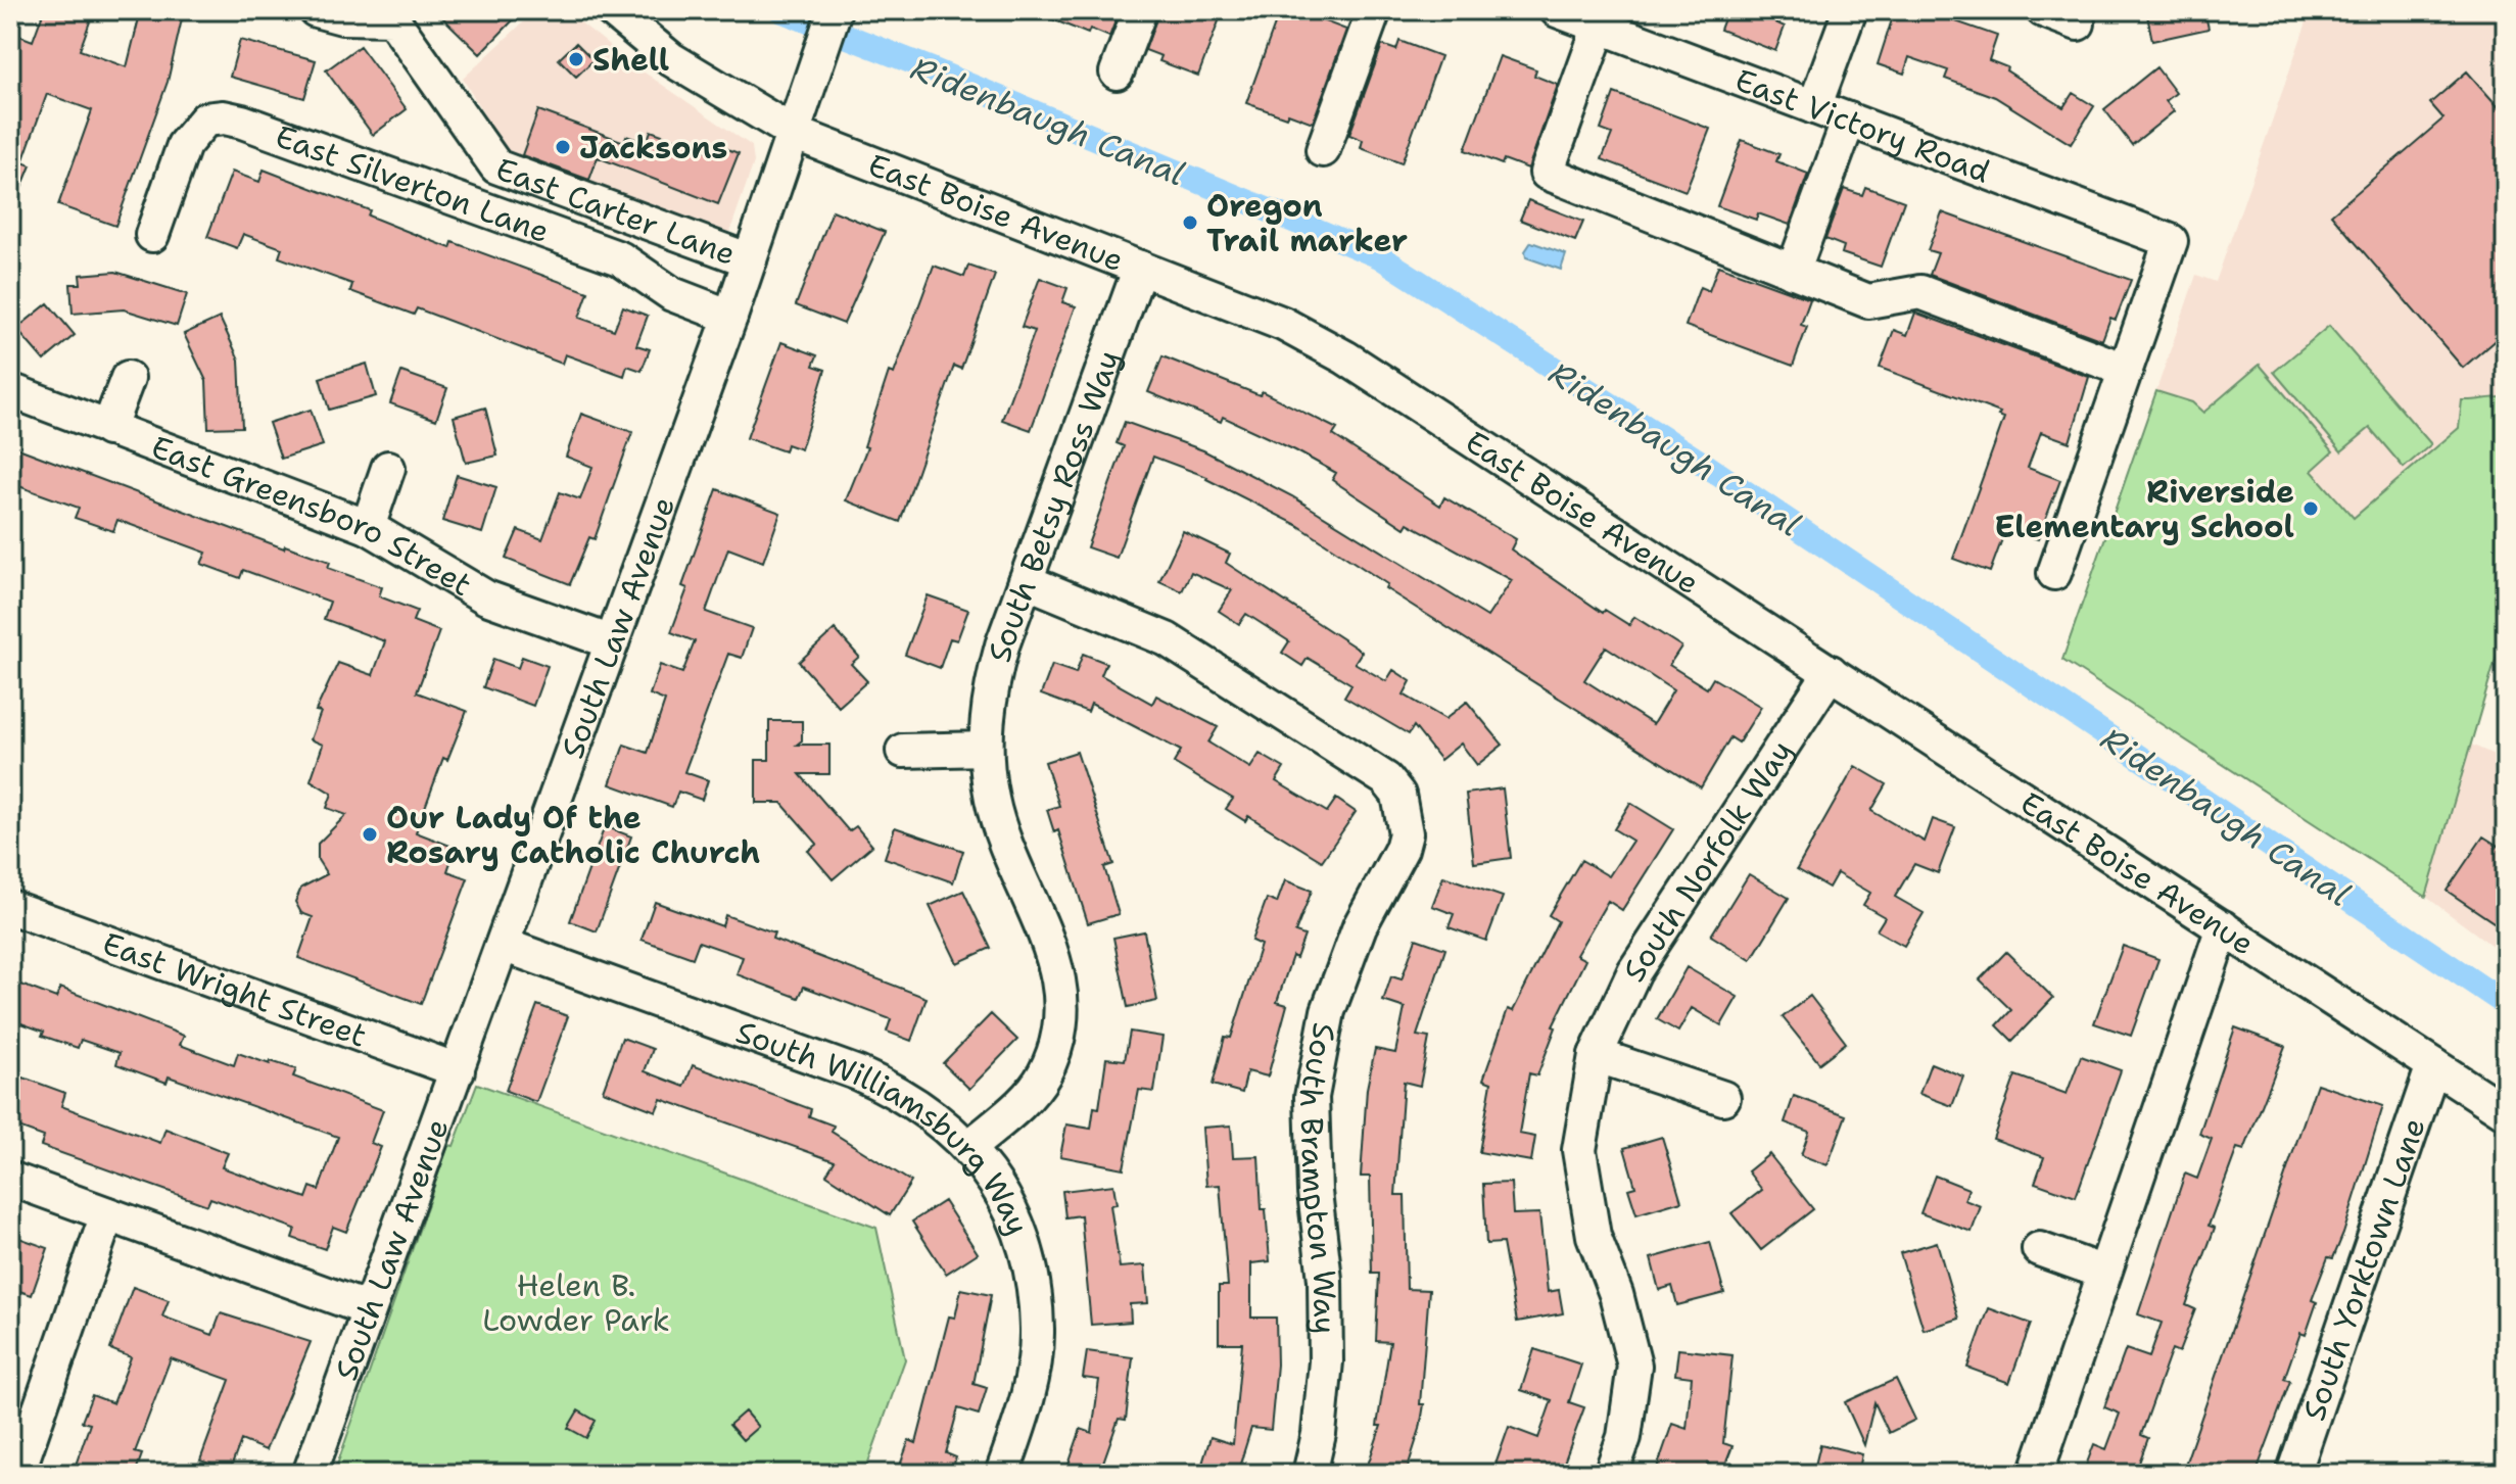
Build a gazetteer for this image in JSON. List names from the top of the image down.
{
  "streets": {
    "street": [
      "East Victory Road",
      "East Silverton Lane",
      "East Carter Lane",
      "East Boise Avenue",
      "South Betsy Ross Way",
      "East Greensboro Street",
      "South Law Avenue",
      "South Norfolk Way",
      "East Wright Street",
      "South Williamsburg Way",
      "South Brampton Way",
      "South Yorktown Lane"
    ]
  },
  "crossings": [
    ["East Silverton Lane", "South Law Avenue"],
    ["East Carter Lane", "South Law Avenue"],
    ["East Boise Avenue", "South Betsy Ross Way"],
    ["East Boise Avenue", "South Law Avenue"],
    ["East Boise Avenue", "South Norfolk Way"],
    ["East Boise Avenue", "South Yorktown Lane"],
    ["South Betsy Ross Way", "South Williamsburg Way"],
    ["South Betsy Ross Way", "South Brampton Way"],
    ["East Greensboro Street", "South Law Avenue"],
    ["South Law Avenue", "East Wright Street"],
    ["South Law Avenue", "South Williamsburg Way"]
  ],
  "water": ["Ridenbaugh Canal"],
  "parks": ["Helen B. Lowder Park"],
  "places": [
    "Shell",
    "Jacksons",
    "Oregon Trail marker",
    "Riverside Elementary School",
    "Our Lady Of the Rosary Catholic Church"
  ]
}
